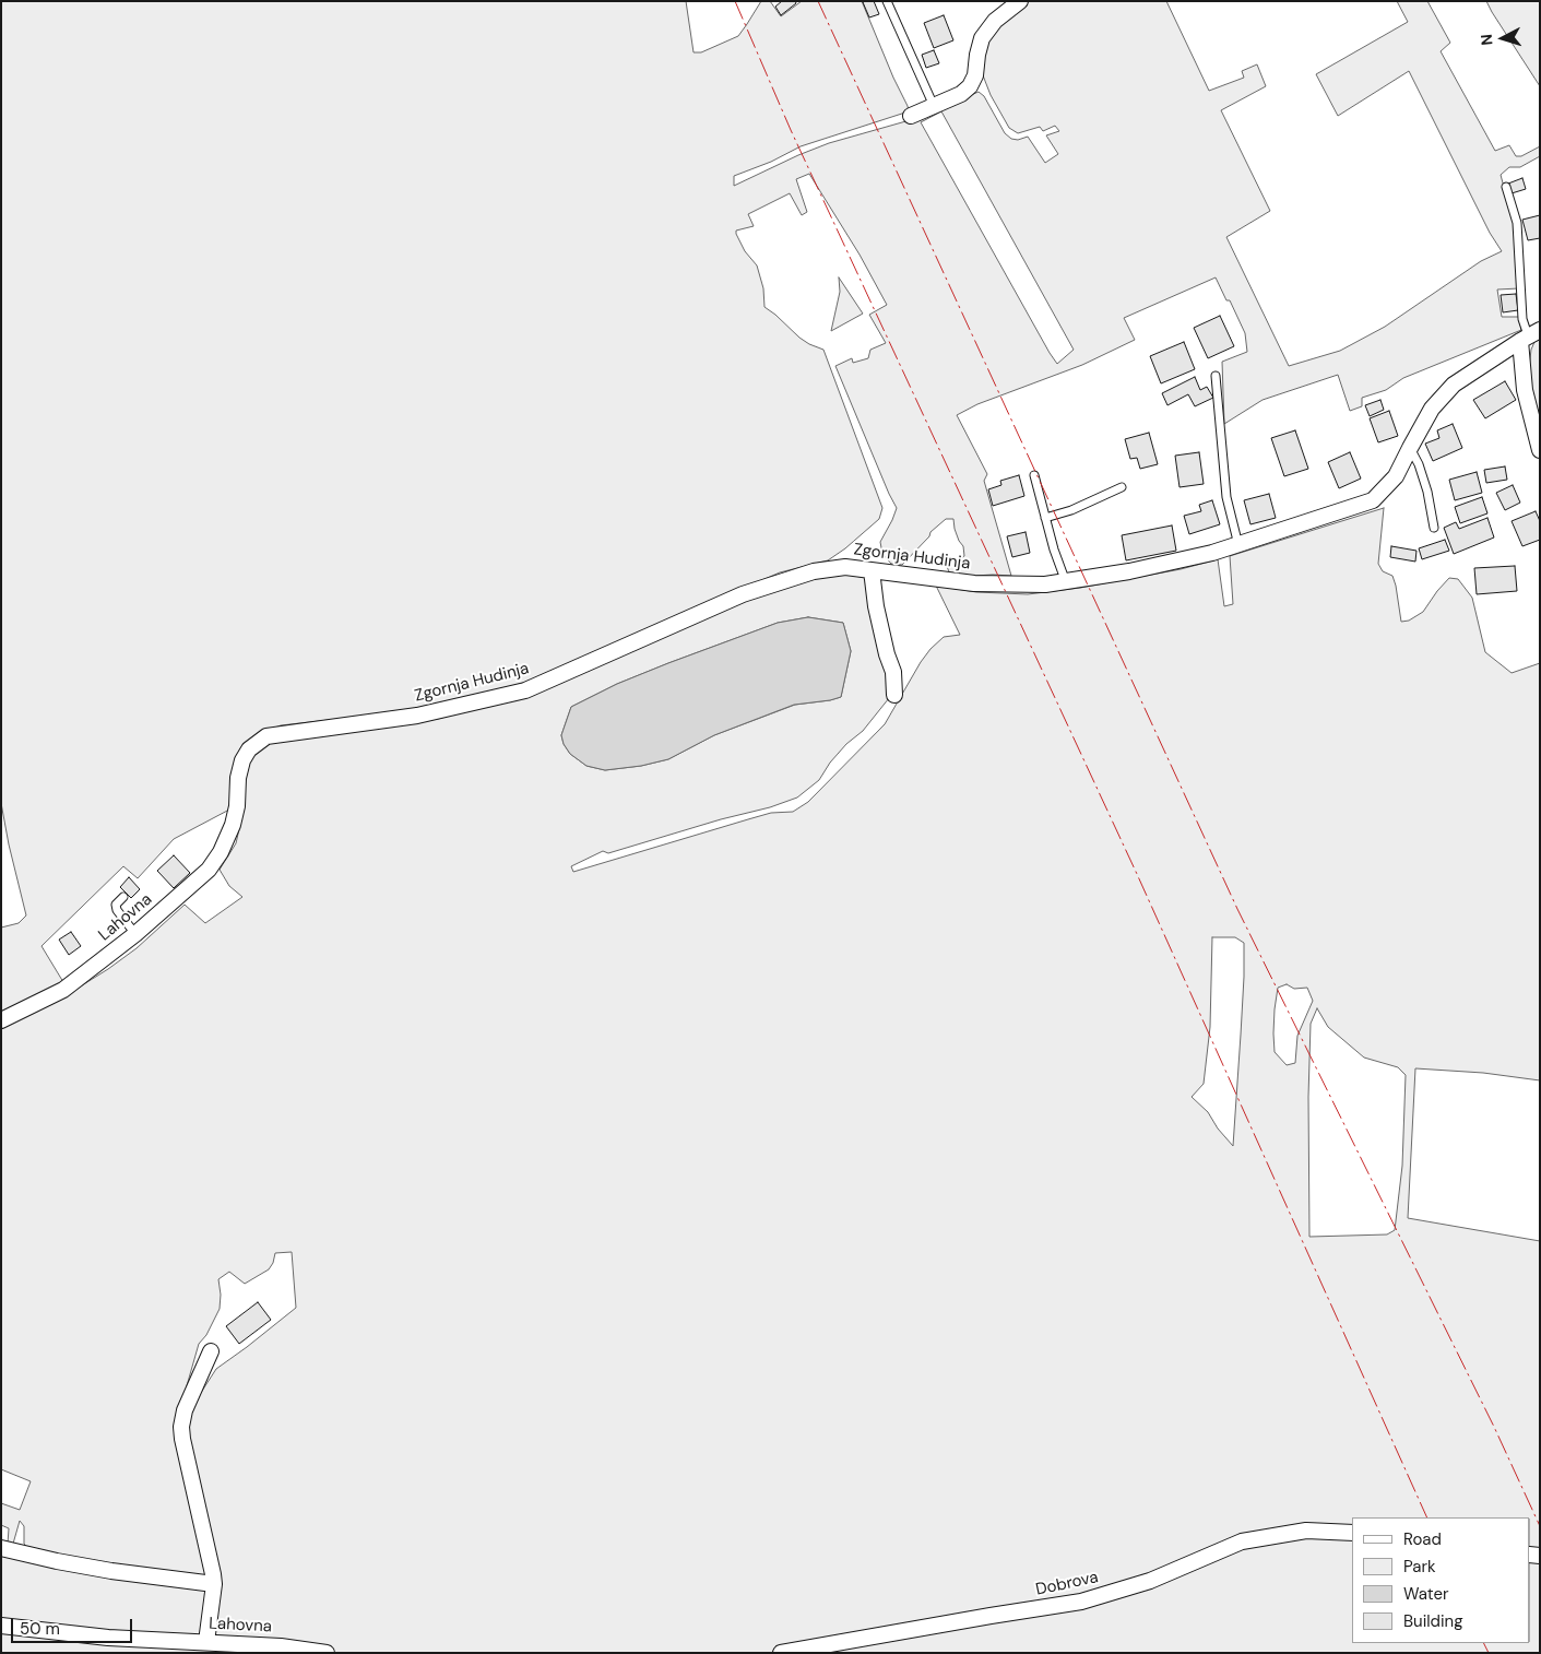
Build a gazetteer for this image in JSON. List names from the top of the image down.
{
  "streets": {
    "street": ["Zgornja Hudinja", "Lahovna", "Dobrova"]
  },
  "crossings": [
    ["Zgornja Hudinja", "Lahovna"]
  ],
  "legend": [
    "Road",
    "Park",
    "Water",
    "Building"
  ],
  "scale_bar": "50 m",
  "north": "left"
}
